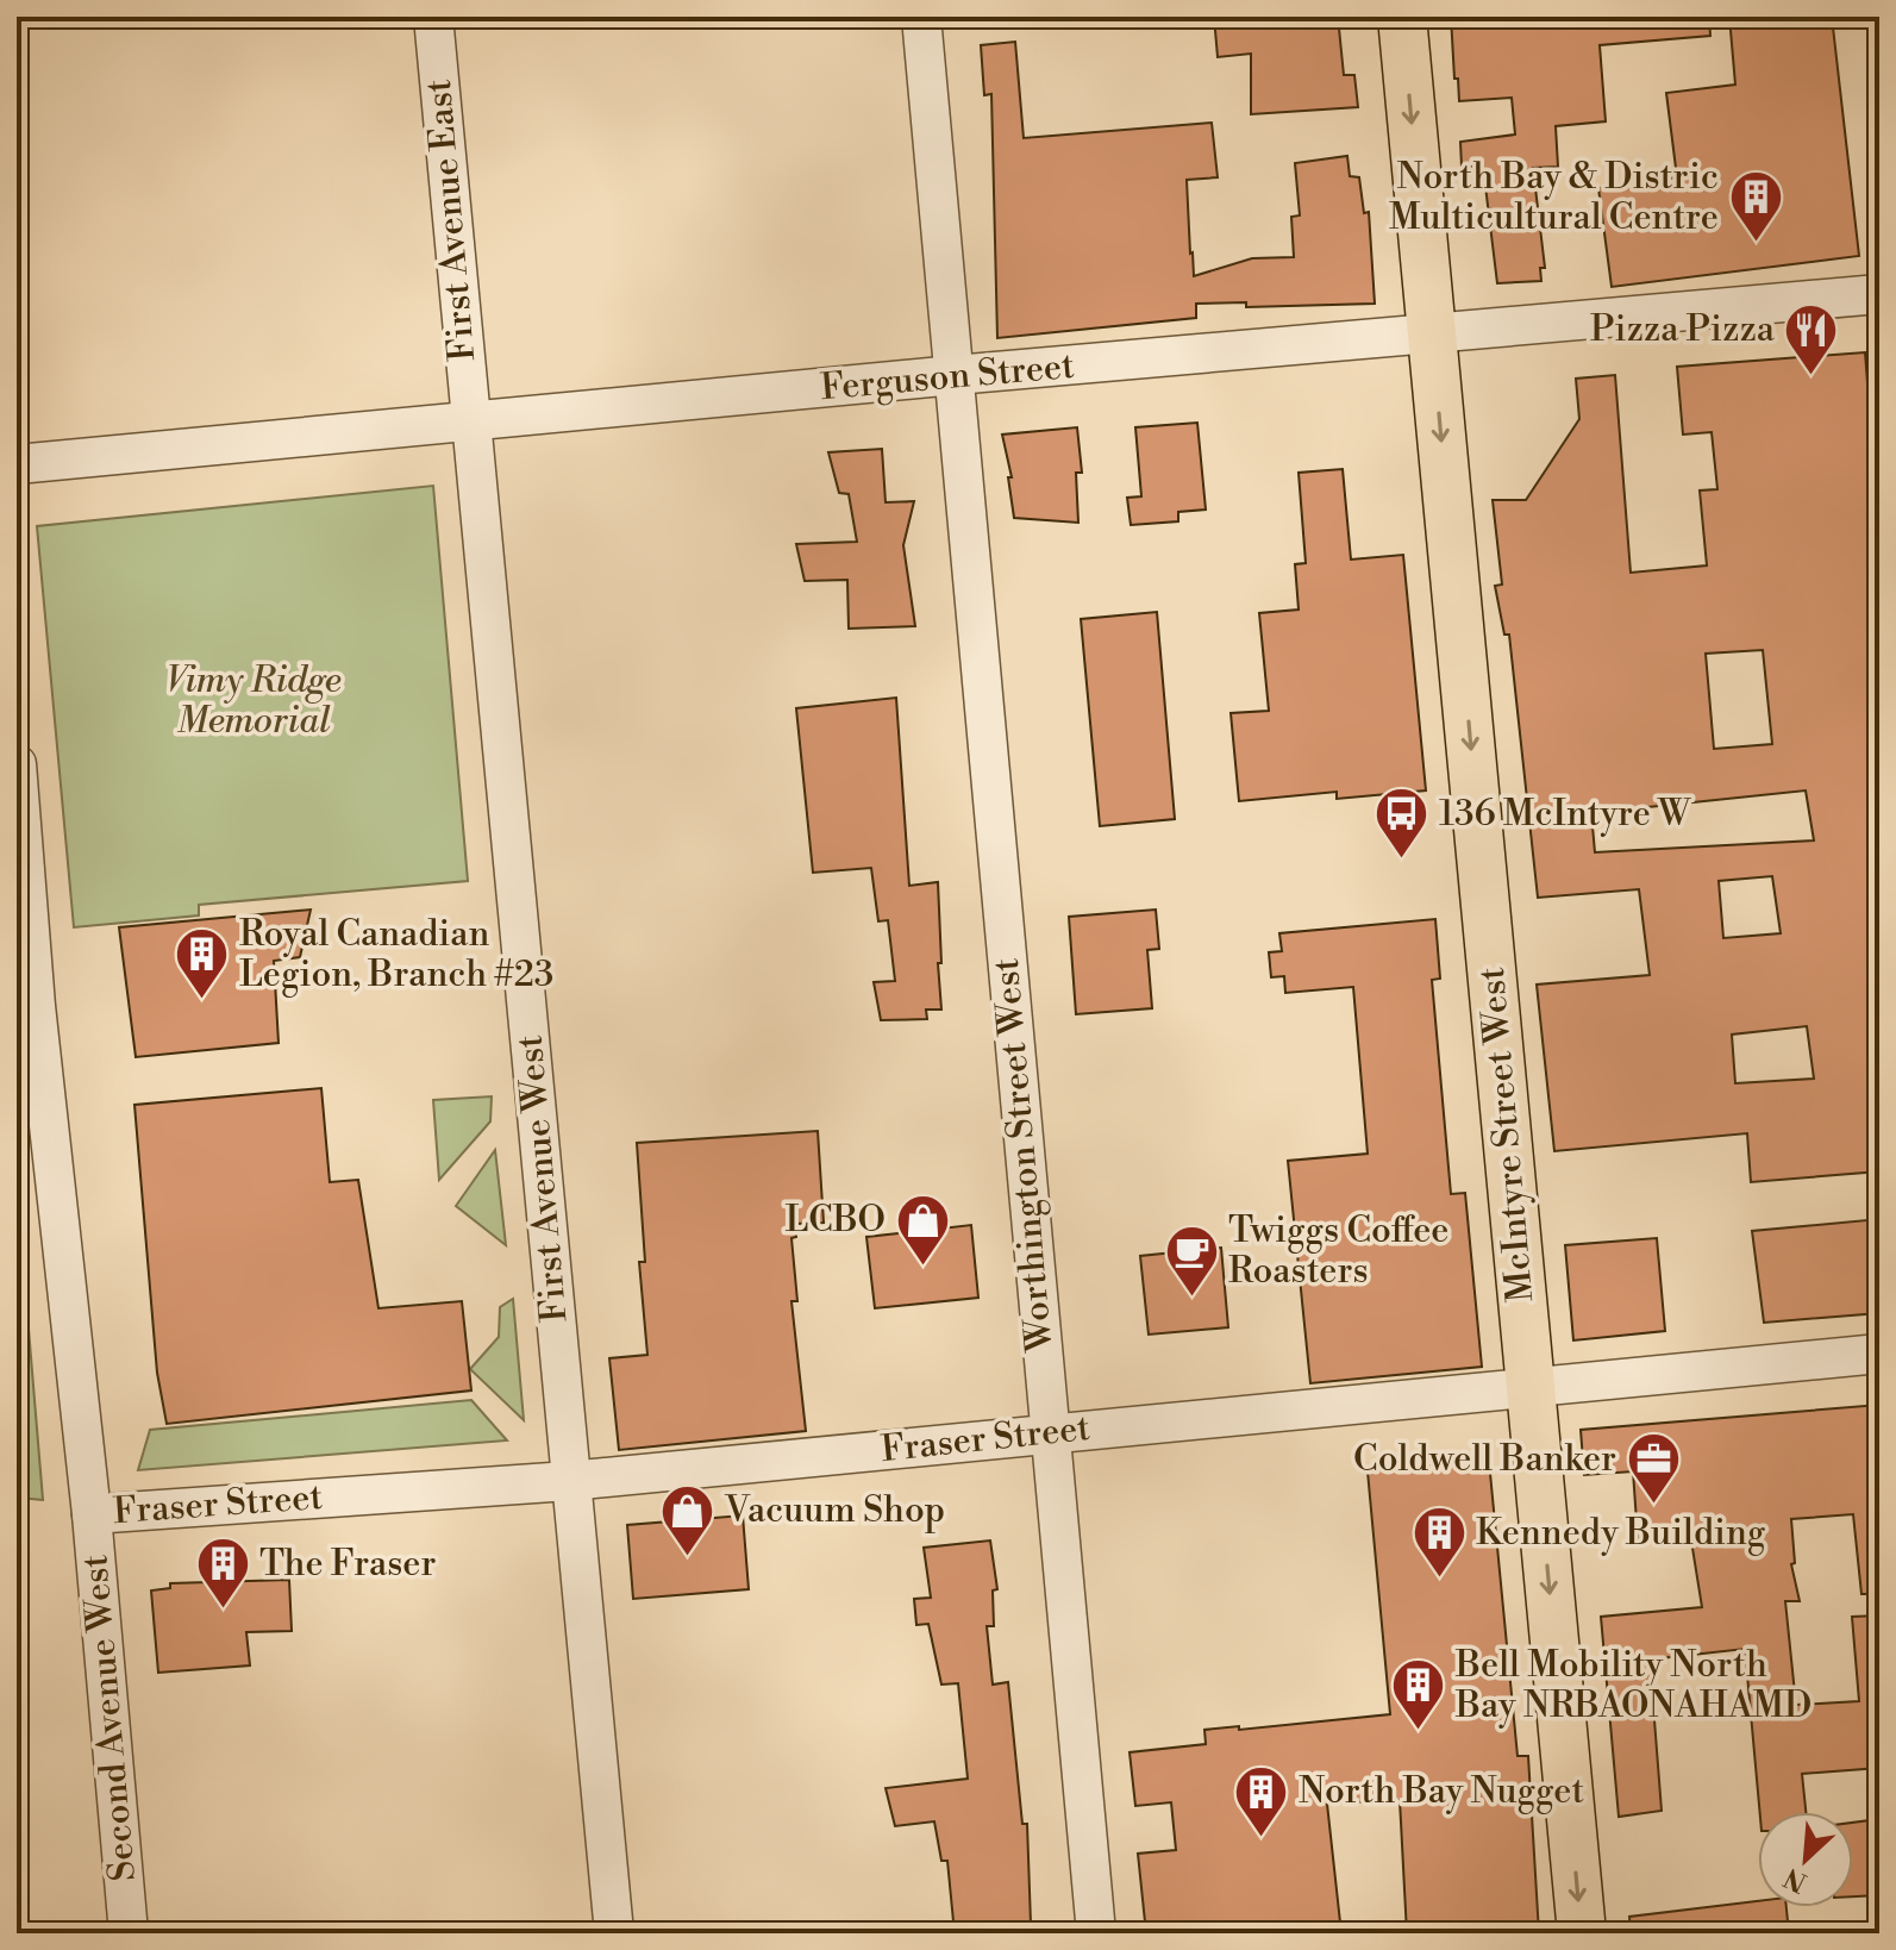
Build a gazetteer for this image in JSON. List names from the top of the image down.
{
  "streets": {
    "main road": ["McIntyre Street West"],
    "street": [
      "First Avenue East",
      "Ferguson Street",
      "Worthington Street West",
      "First Avenue West",
      "Fraser Street",
      "Second Avenue West"
    ]
  },
  "crossings": [
    ["First Avenue East", "Ferguson Street"],
    ["First Avenue East", "First Avenue West"],
    ["Ferguson Street", "McIntyre Street West"],
    ["Ferguson Street", "Worthington Street West"],
    ["Ferguson Street", "First Avenue West"],
    ["McIntyre Street West", "Fraser Street"],
    ["Worthington Street West", "Fraser Street"],
    ["First Avenue West", "Fraser Street"],
    ["Fraser Street", "Second Avenue West"]
  ],
  "one_way": ["McIntyre Street West"],
  "parks": ["Vimy Ridge Memorial"],
  "places": {
    "building": [
      "North Bay & Distric Multicultural Centre",
      "Royal Canadian Legion, Branch #23",
      "Kennedy Building",
      "The Fraser",
      "Bell Mobility North Bay NRBAONAHAMD",
      "North Bay Nugget"
    ],
    "restaurant": ["Pizza Pizza"],
    "bus stop": ["136 McIntyre W"],
    "shop": ["LCBO", "Vacuum Shop"],
    "cafe": ["Twiggs Coffee Roasters"],
    "office": ["Coldwell Banker"]
  },
  "north": "bottom left"
}
